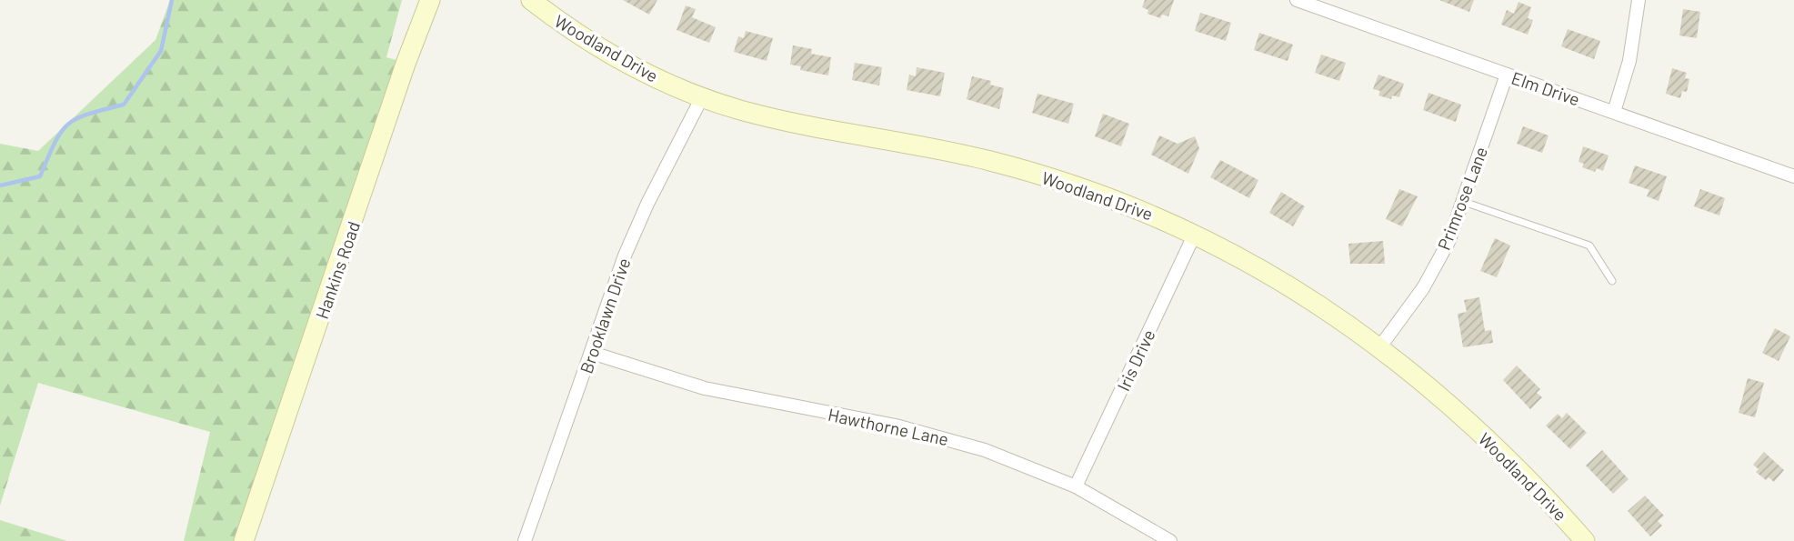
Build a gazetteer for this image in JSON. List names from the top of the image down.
{
  "streets": {
    "street": [
      "Woodland Drive",
      "Elm Drive",
      "Primrose Lane",
      "Hankins Road",
      "Brooklawn Drive",
      "Iris Drive",
      "Hawthorne Lane"
    ]
  },
  "crossings": [
    ["Woodland Drive", "Primrose Lane"],
    ["Woodland Drive", "Brooklawn Drive"],
    ["Woodland Drive", "Iris Drive"],
    ["Elm Drive", "Primrose Lane"],
    ["Brooklawn Drive", "Hawthorne Lane"],
    ["Iris Drive", "Hawthorne Lane"]
  ]
}
